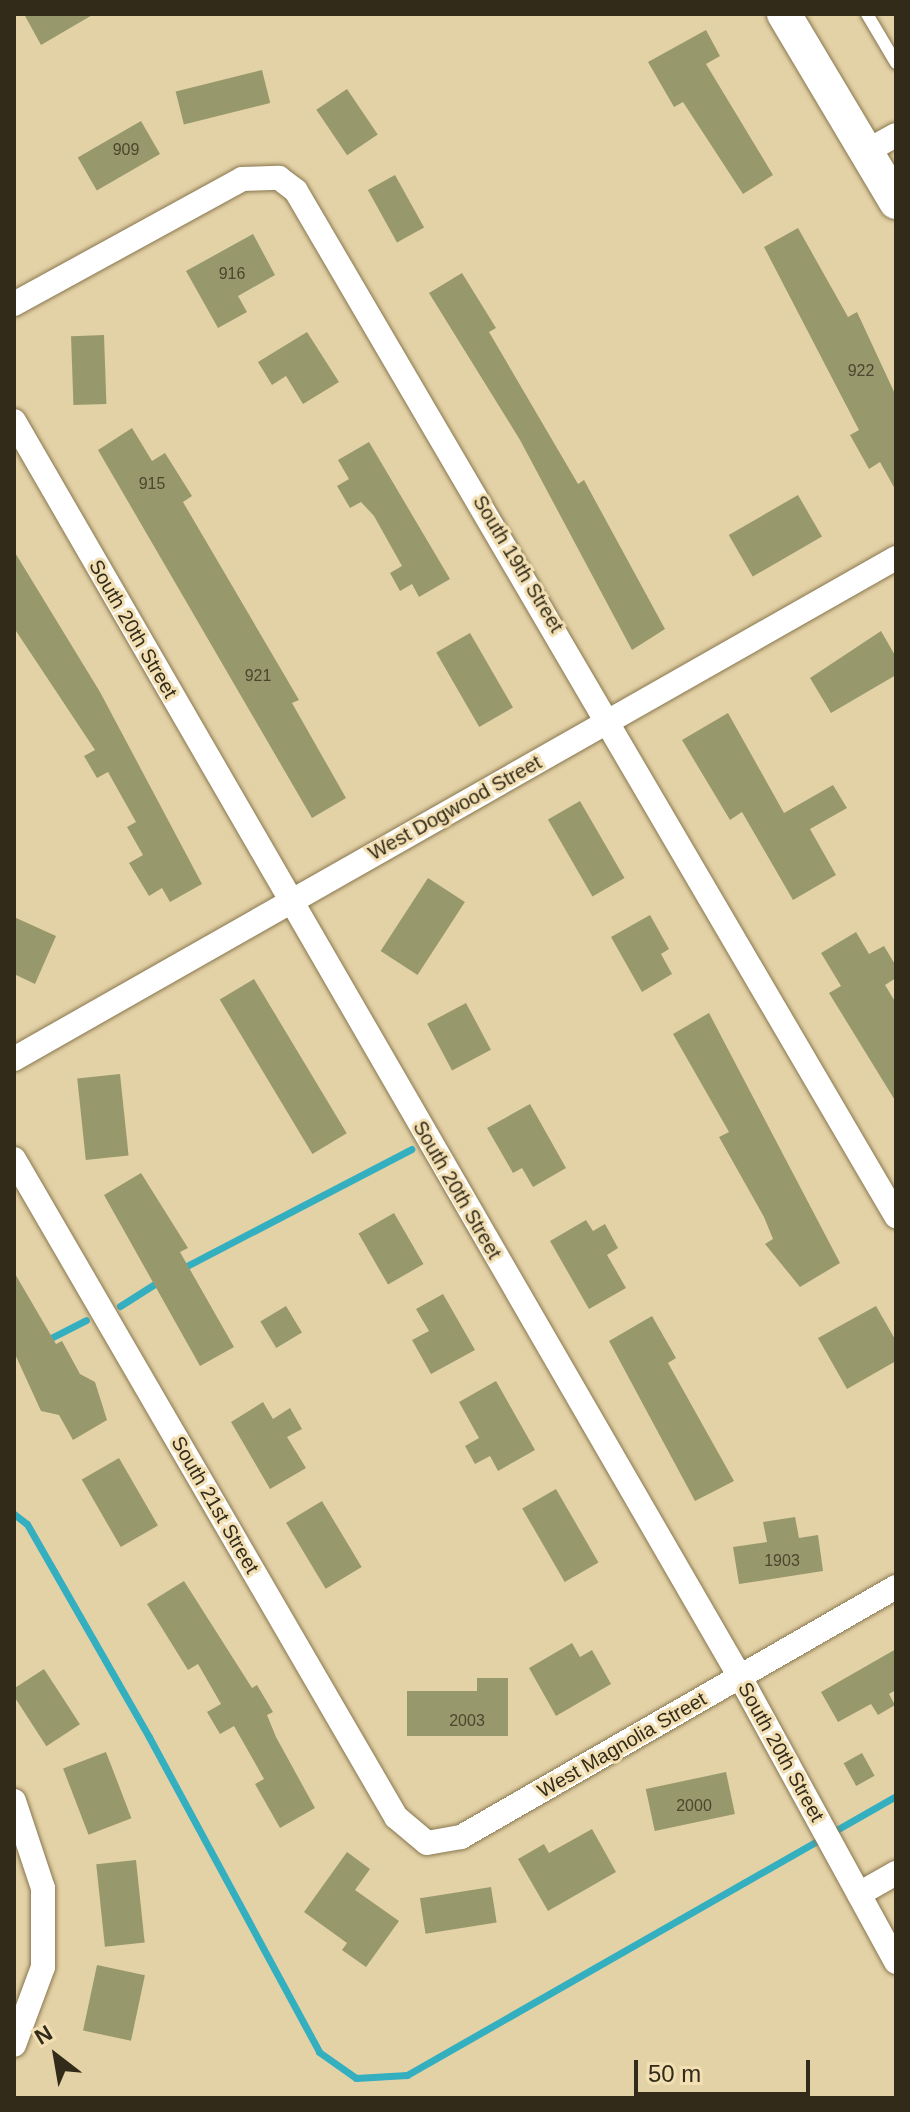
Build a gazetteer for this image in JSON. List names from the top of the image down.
{
  "streets": {
    "street": [
      "South 19th Street",
      "South 20th Street",
      "West Dogwood Street",
      "South 21st Street",
      "West Magnolia Street"
    ]
  },
  "crossings": [
    ["South 19th Street", "West Dogwood Street"],
    ["South 20th Street", "West Dogwood Street"],
    ["South 20th Street", "West Magnolia Street"],
    ["South 21st Street", "West Magnolia Street"]
  ],
  "house_numbers": [
    "909",
    "916",
    "922",
    "915",
    "921",
    "1903",
    "2003",
    "2000"
  ],
  "scale_bar": "50 m",
  "north": "top left"
}
